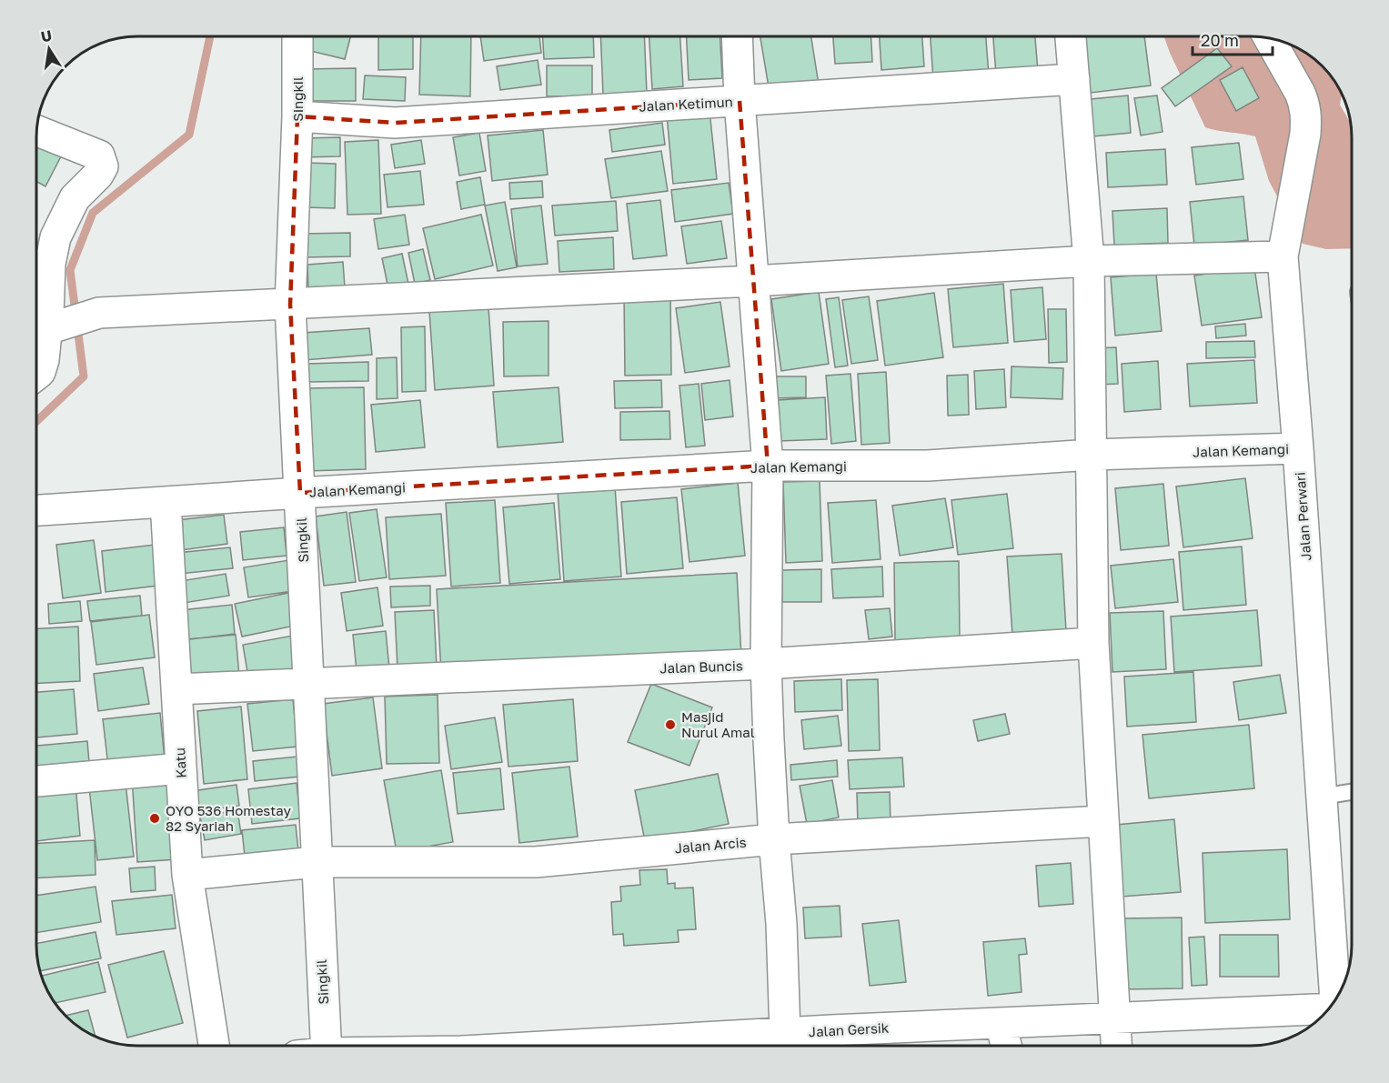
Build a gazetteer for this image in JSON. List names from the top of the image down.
{
  "streets": {
    "street": [
      "Singkil",
      "Jalan Ketimun",
      "Jalan Kemangi",
      "Jalan Perwari",
      "Jalan Buncis",
      "Katu",
      "Jalan Arcis",
      "Jalan Gersik"
    ]
  },
  "crossings": [
    ["Singkil", "Jalan Ketimun"],
    ["Singkil", "Jalan Kemangi"],
    ["Singkil", "Jalan Buncis"],
    ["Singkil", "Jalan Arcis"],
    ["Jalan Kemangi", "Jalan Perwari"],
    ["Jalan Kemangi", "Katu"],
    ["Jalan Buncis", "Katu"],
    ["Katu", "Jalan Arcis"]
  ],
  "places": ["Masjid Nurul Amal", "OYO 536 Homestay 82 Syariah"],
  "scale_bar": "20 m",
  "north": "top"
}
